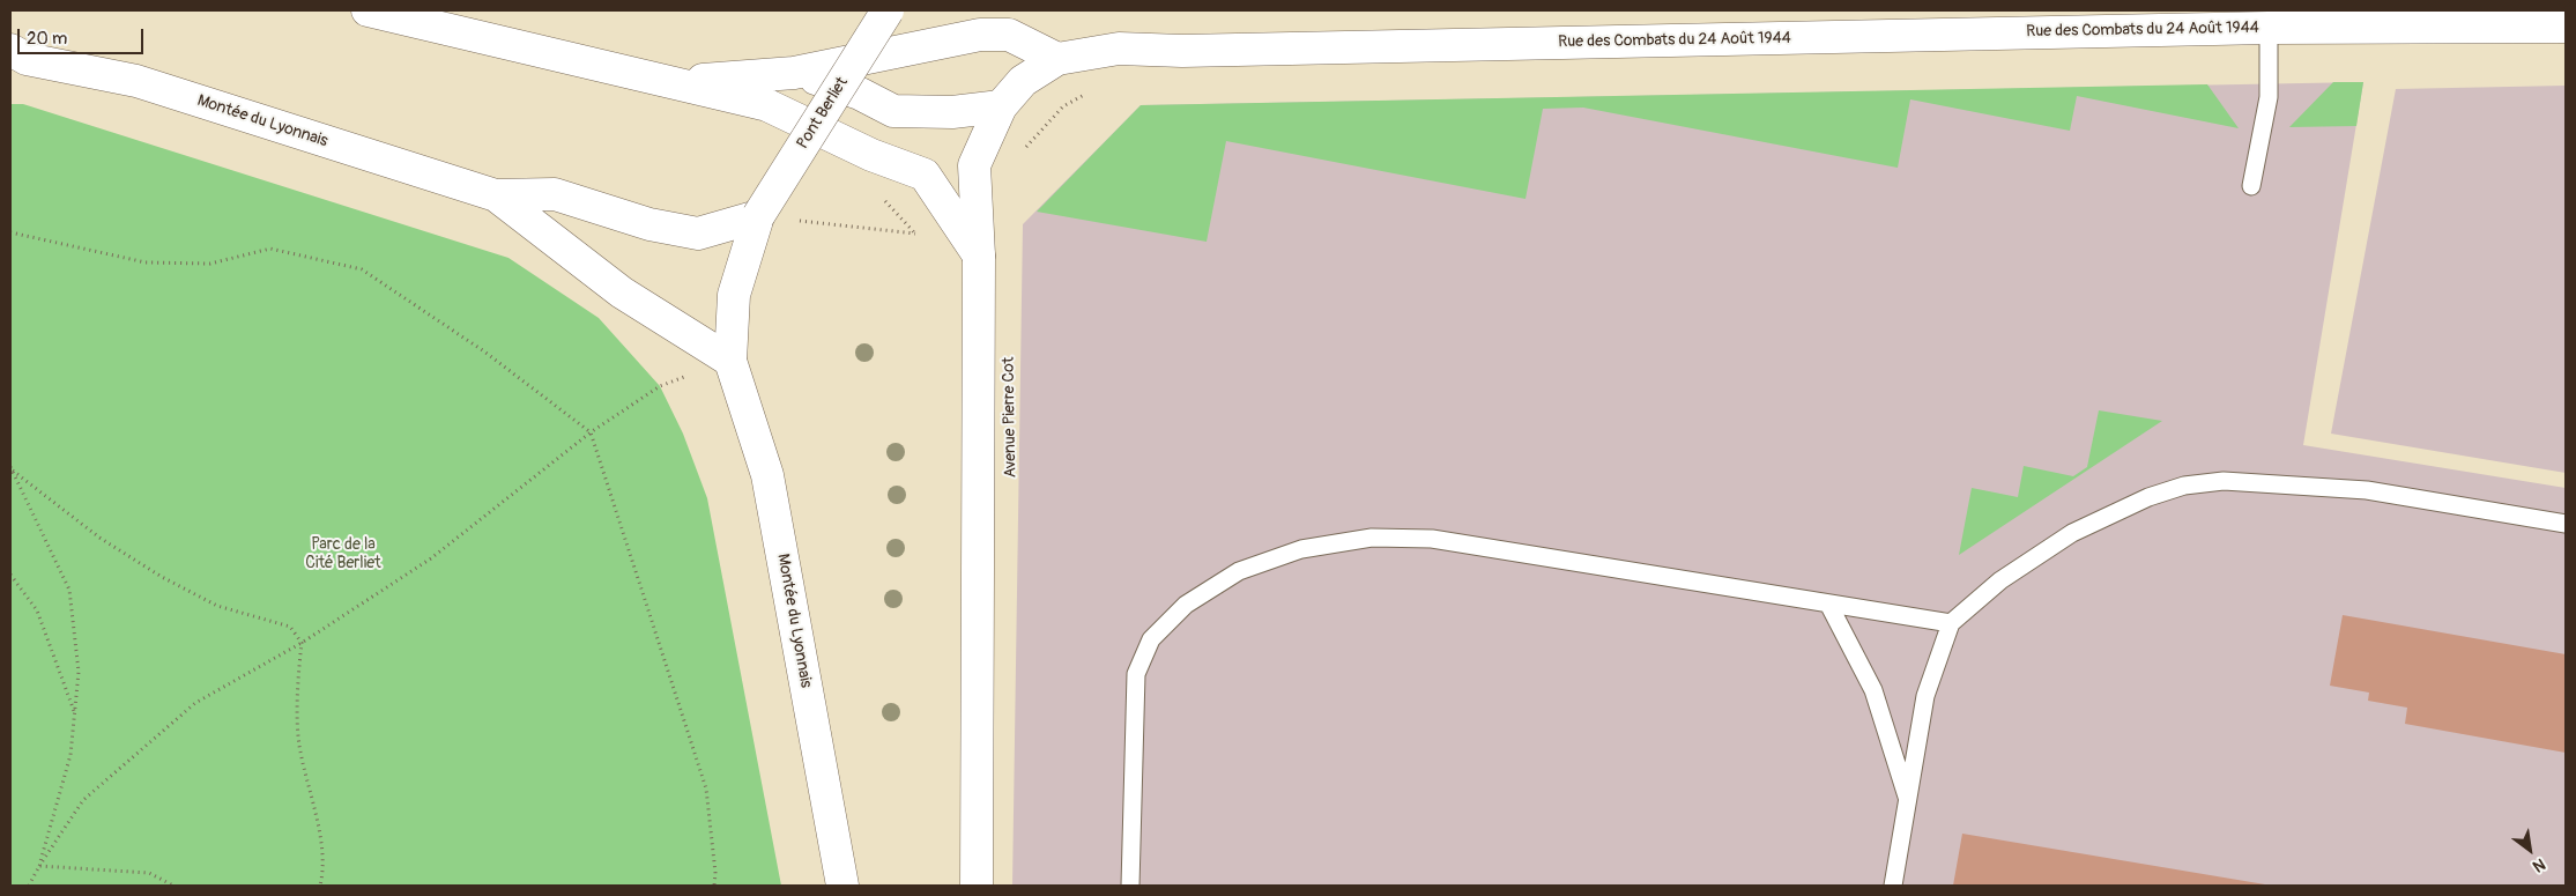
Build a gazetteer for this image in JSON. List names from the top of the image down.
{
  "streets": {
    "street": [
      "Rue des Combats du 24 Août 1944",
      "Pont Berliet",
      "Montée du Lyonnais",
      "Avenue Pierre Cot"
    ]
  },
  "crossings": [
    ["Rue des Combats du 24 Août 1944", "Avenue Pierre Cot"],
    ["Pont Berliet", "Montée du Lyonnais"]
  ],
  "parks": ["Parc de la Cité Berliet"],
  "scale_bar": "20 m",
  "north": "bottom right"
}
